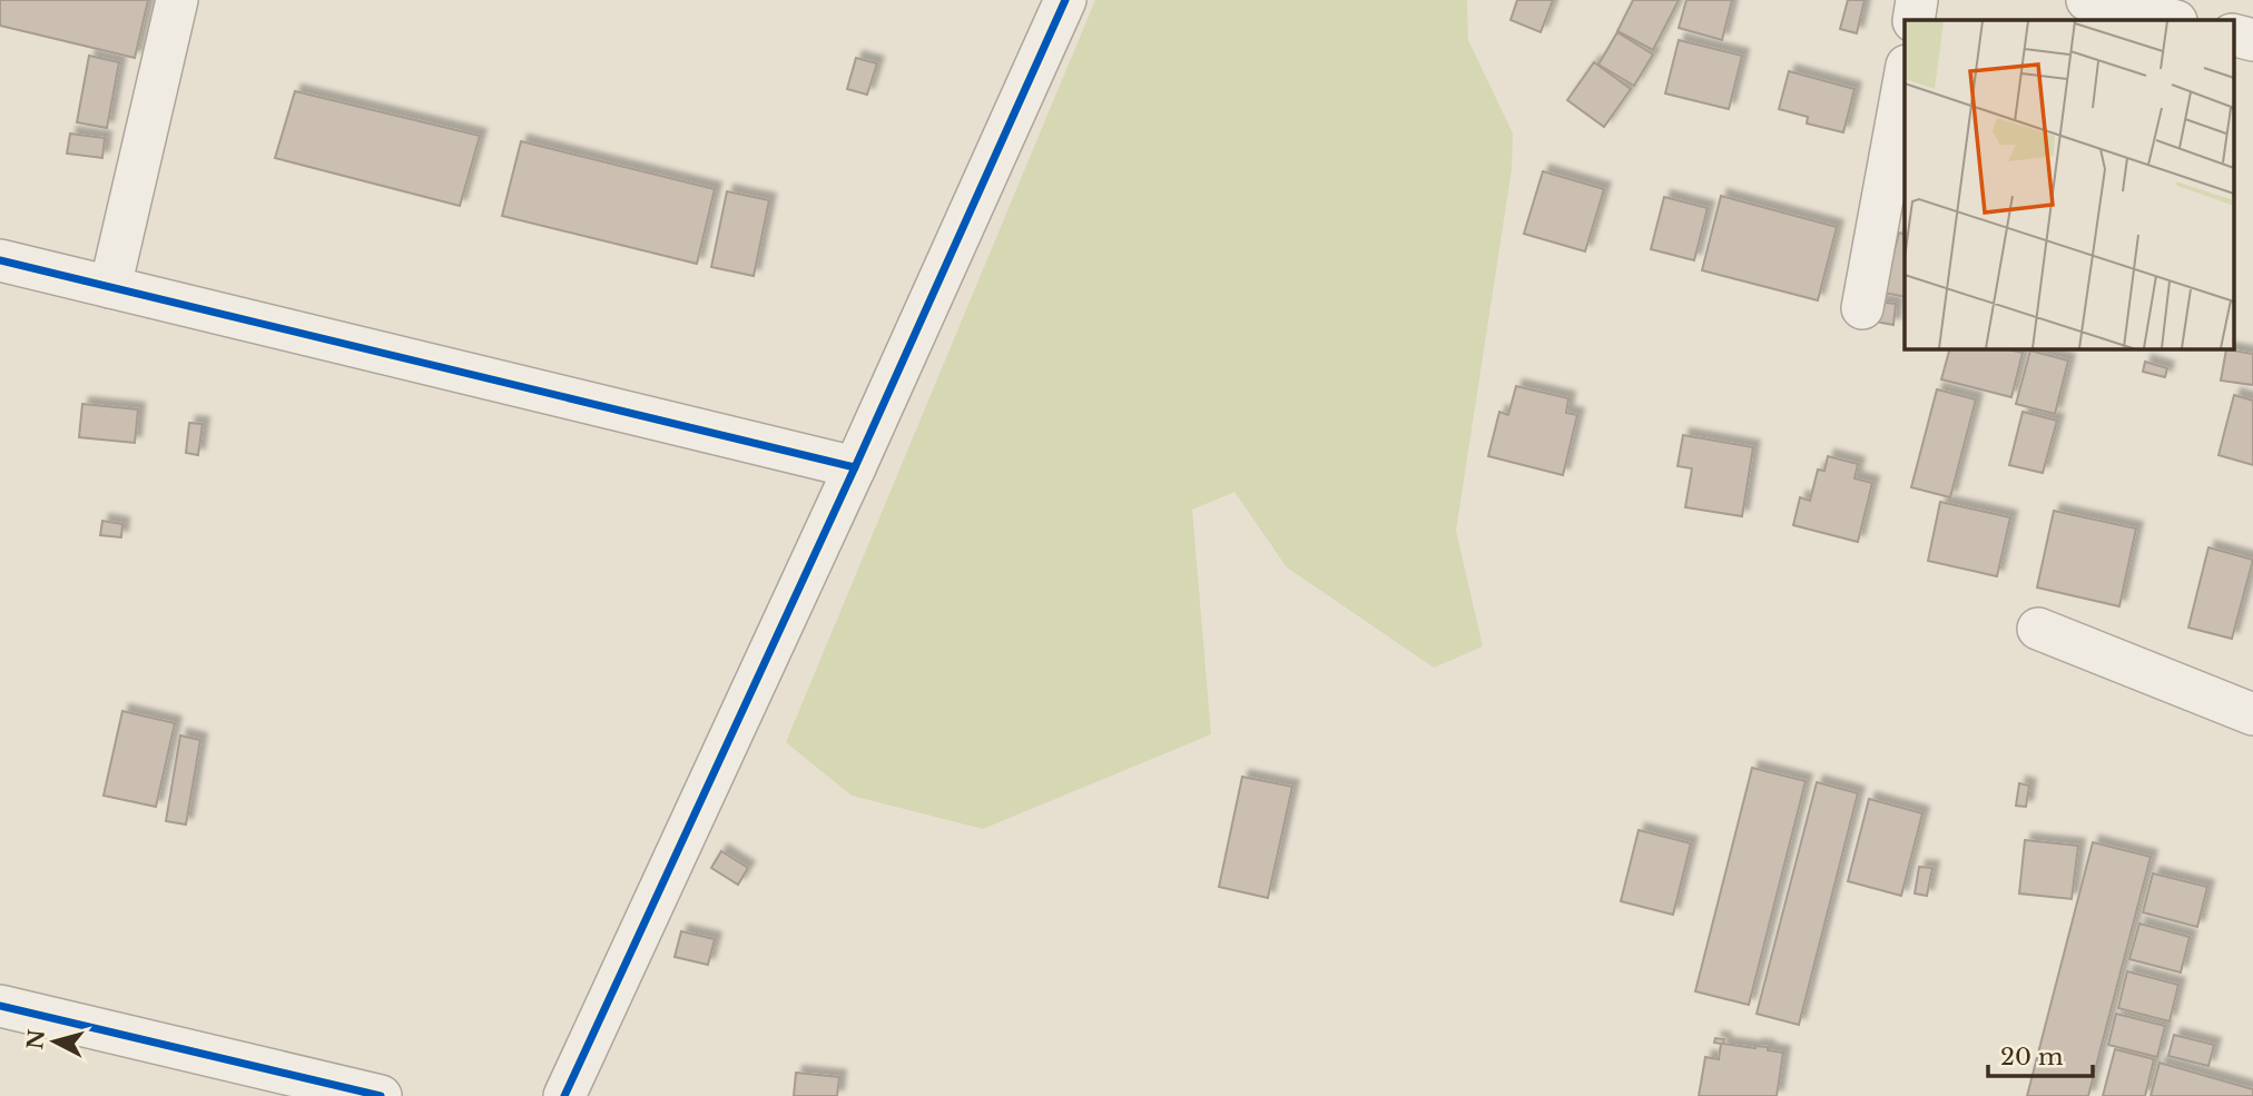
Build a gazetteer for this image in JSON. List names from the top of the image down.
{
  "scale_bar": "20 m",
  "north": "left"
}
